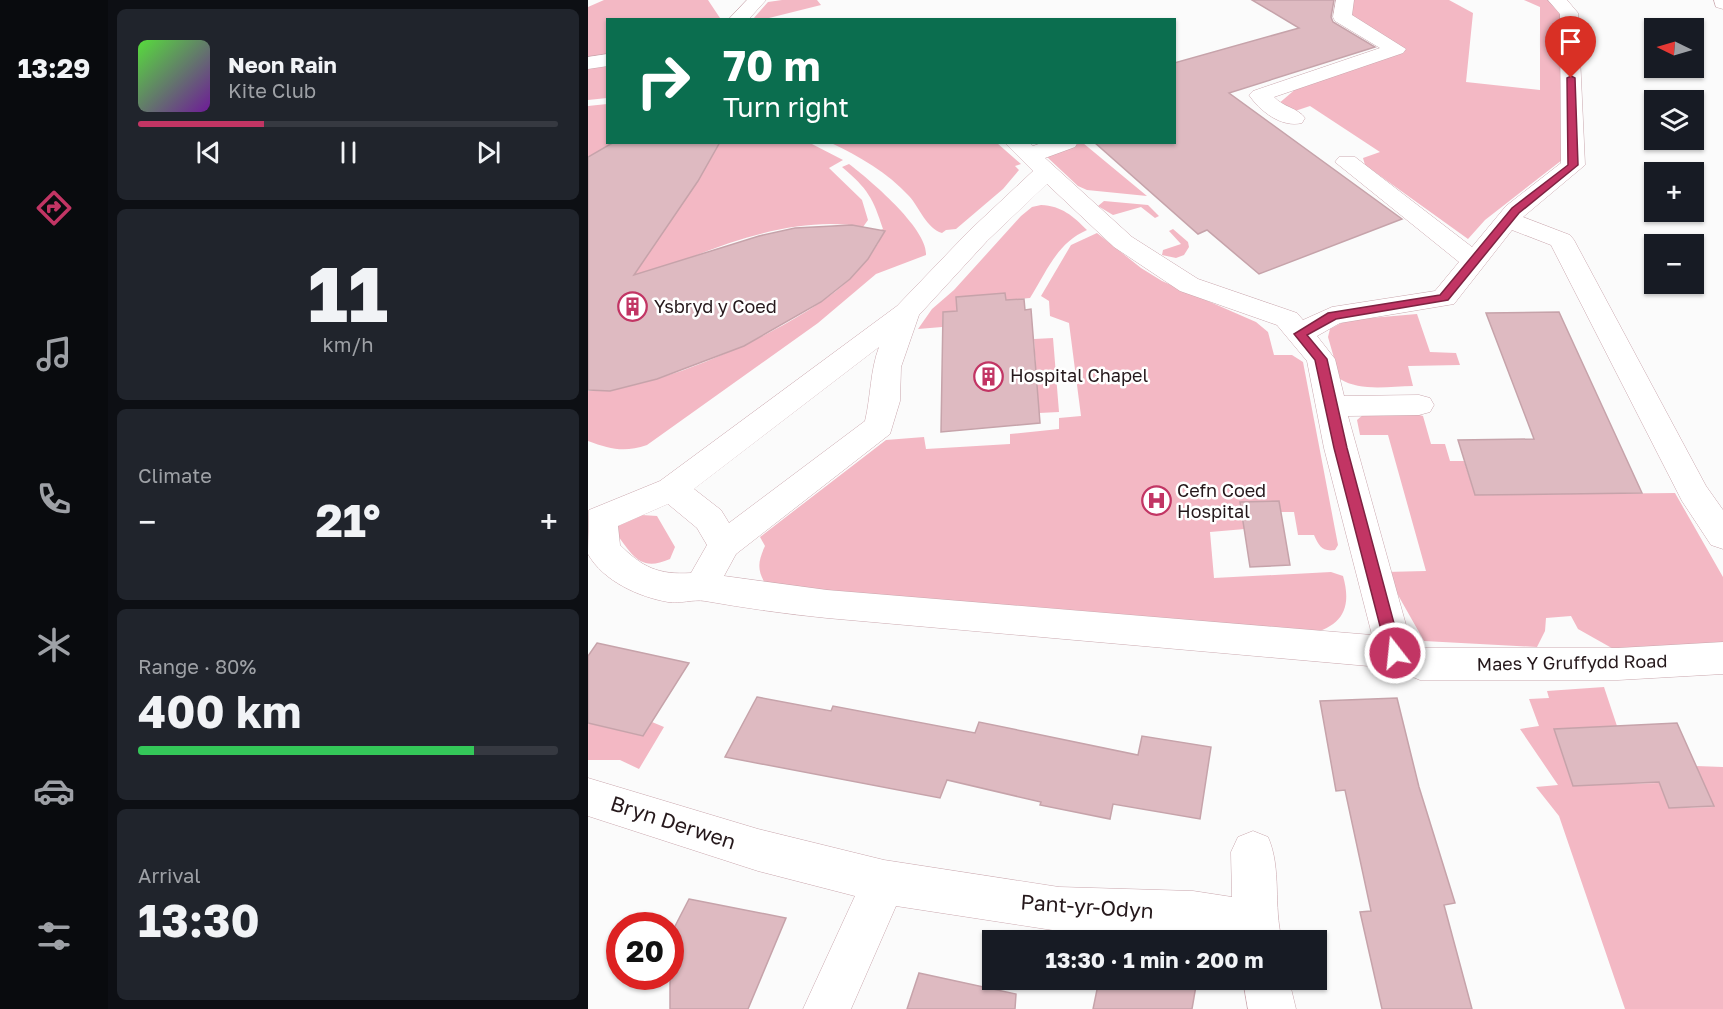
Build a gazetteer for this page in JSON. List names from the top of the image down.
{
  "streets": {
    "street": ["Maes Y Gruffydd Road", "Bryn Derwen", "Pant-yr-Odyn"]
  },
  "crossings": [
    ["Bryn Derwen", "Pant-yr-Odyn"]
  ],
  "places": {
    "building": ["Ysbryd y Coed", "Hospital Chapel"],
    "hospital": ["Cefn Coed Hospital"]
  },
  "north": "left",
  "page": {
    "tabs": "13:29",
    "map_buttons": ["+", "−"],
    "turn": ["70 m", "Turn right"],
    "song": ["Neon Rain", "Kite Club"],
    "tile": [
      ["11", "km/h"],
      "Climate",
      ["Range · 80%", "400 km"],
      ["Arrival", "13:30"]
    ],
    "heat": ["−", "21°", "+"],
    "limit": "20",
    "trip": "13:30 · 1 min · 200 m"
  }
}
